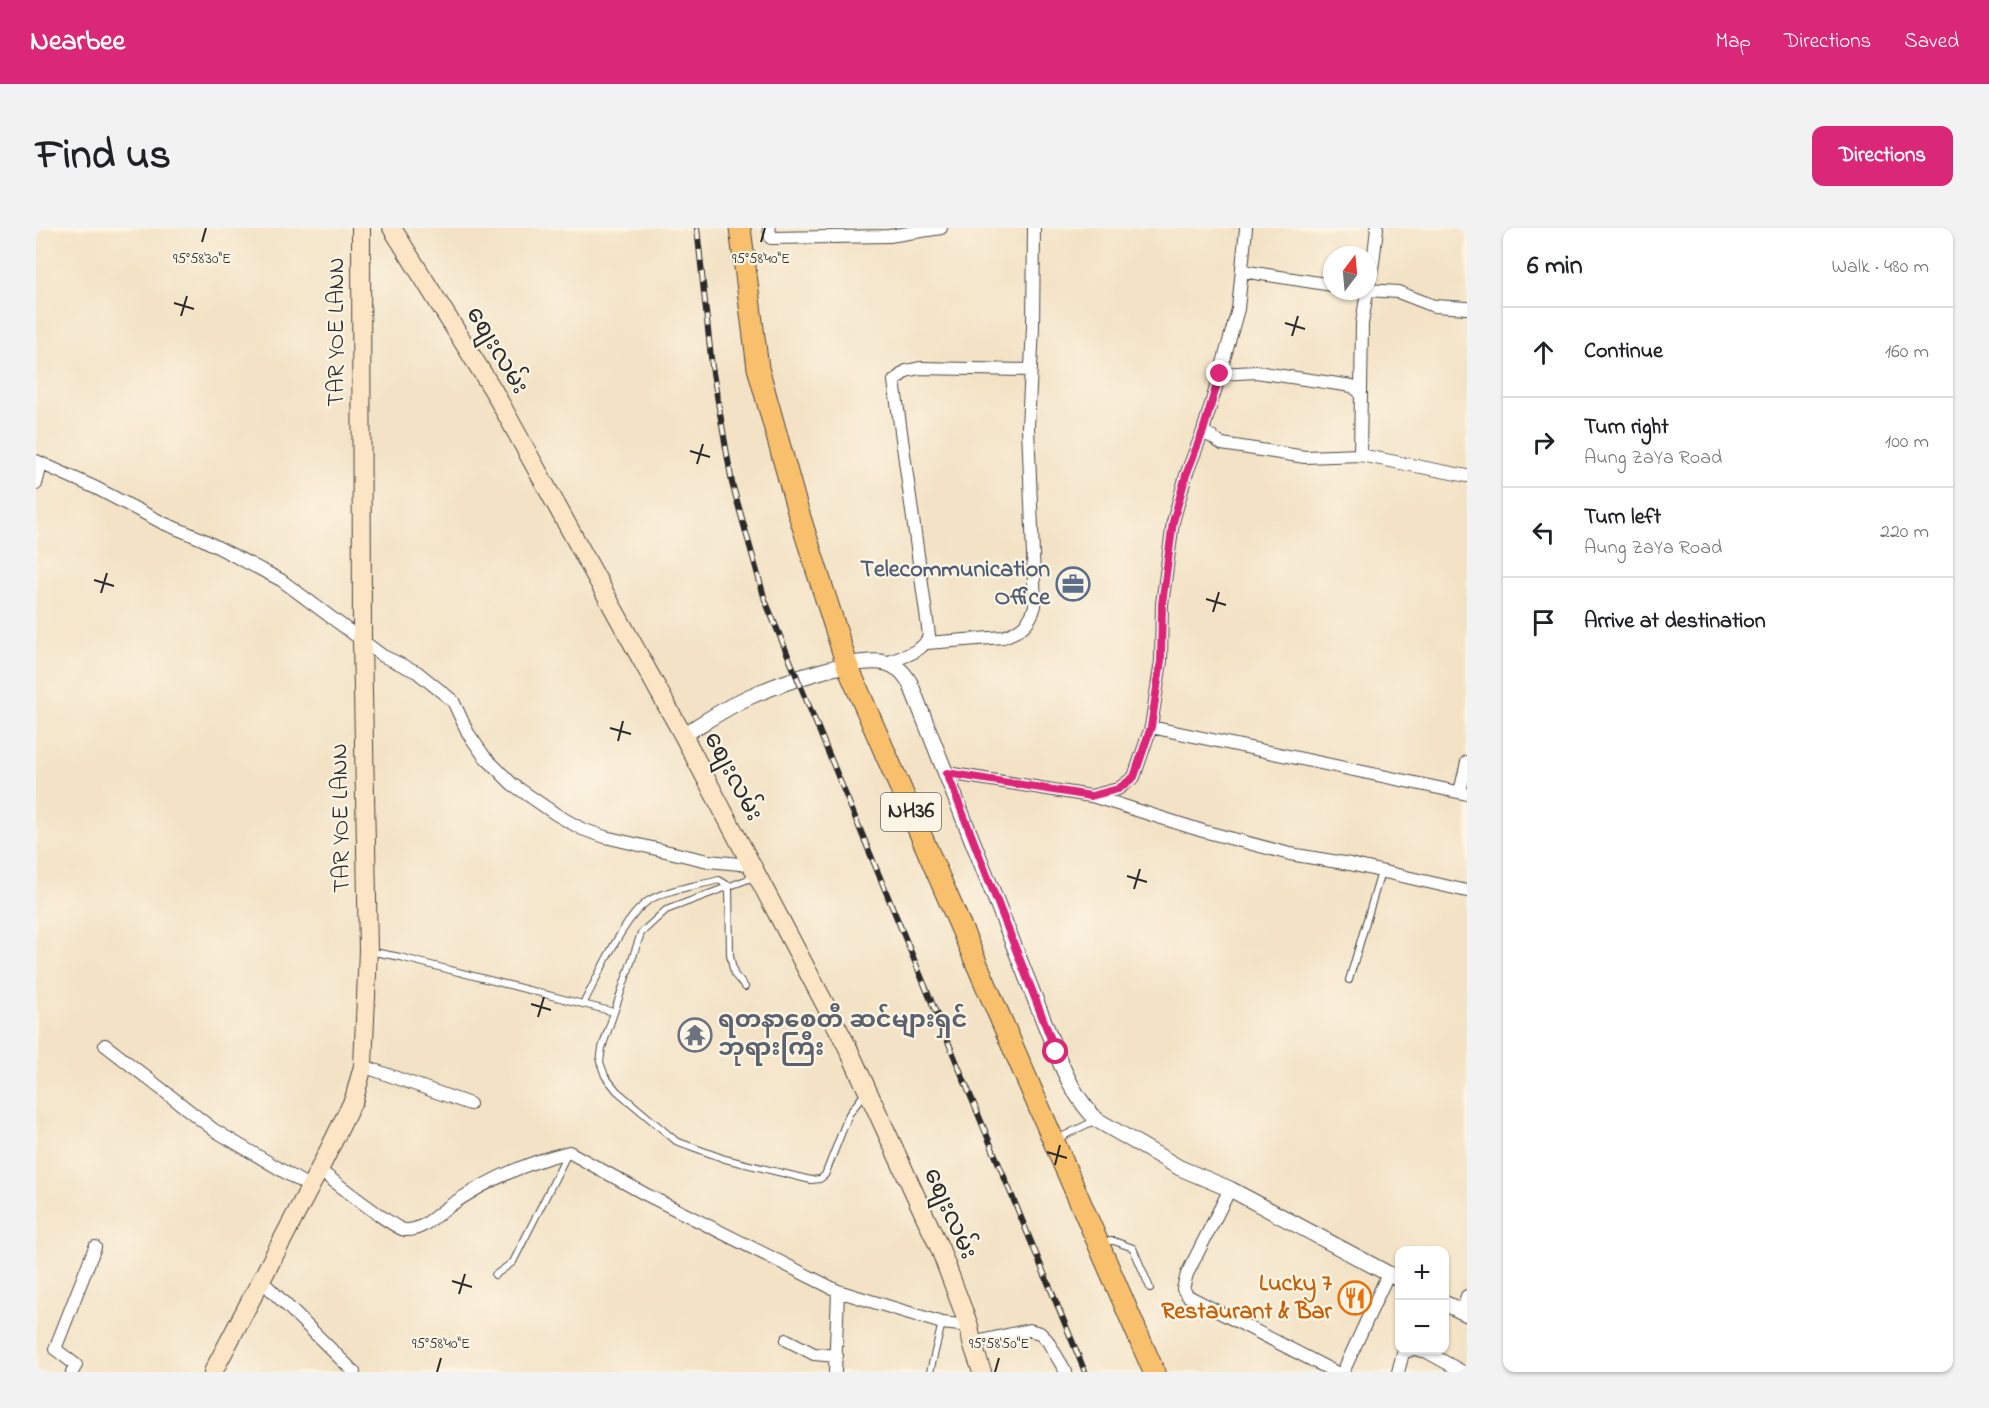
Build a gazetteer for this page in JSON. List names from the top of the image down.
{
  "streets": {
    "highway": ["NH36"],
    "main road": ["TAR YOE LANN", "စျေးလမ်း"]
  },
  "places": {
    "office": ["Telecommunication Office"],
    "temple": ["ရတနာစေတီ ဆင်များရှင် ဘုရားကြီး"],
    "restaurant": ["Lucky 7 Restaurant & Bar"]
  },
  "north": "top",
  "page": {
    "header": "Nearbee",
    "nav": ["Map", "Directions", "Saved"],
    "title": "Find us",
    "buttons": "Directions",
    "heading": ["6 min", "Walk · 480 m"],
    "list": [
      ["Continue", "160 m"],
      ["Turn right", "Aung ZaYa Road", "100 m"],
      ["Turn left", "Aung ZaYa Road", "220 m"],
      "Arrive at destination"
    ],
    "map_buttons": ["+", "−"]
  },
  "coordinates": ["95°58'30\"E", "95°58'40\"E", "95°58'50\"E"]
}
